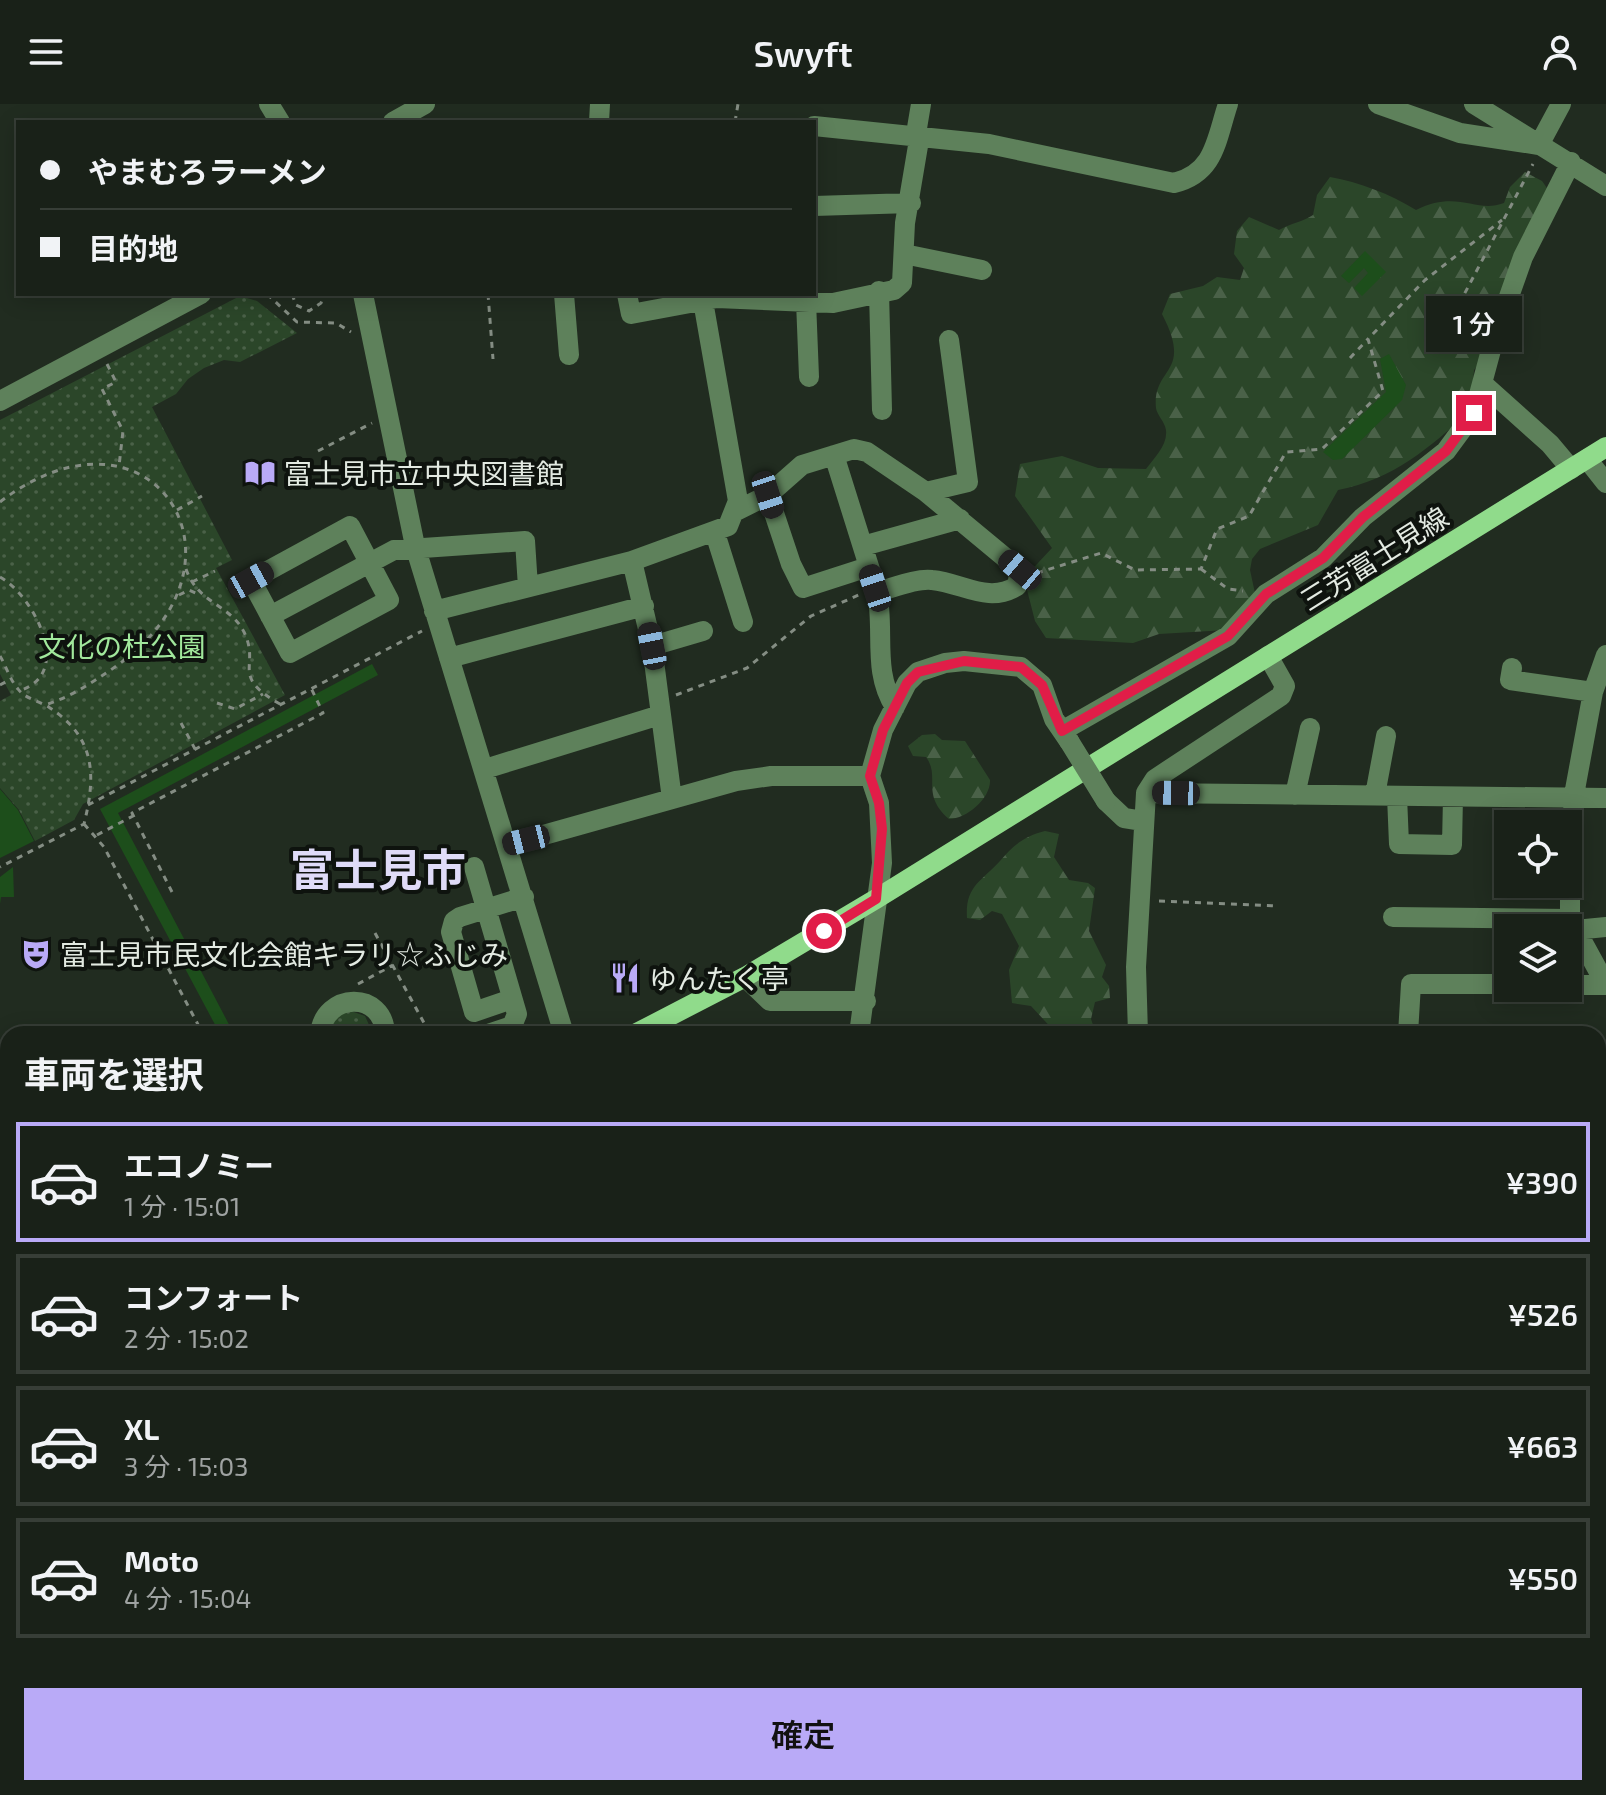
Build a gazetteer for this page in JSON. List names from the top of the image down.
{
  "streets": {
    "main road": ["三芳富士見線"]
  },
  "districts": ["富士見市"],
  "parks": ["文化の杜公園"],
  "places": {
    "library": ["富士見市立中央図書館"],
    "theatre": ["富士見市民文化会館キラリ☆ふじみ"],
    "restaurant": ["ゆんたく亭"]
  },
  "page": {
    "header": "Swyft",
    "banner": ["やまむろラーメン", "目的地"],
    "bubble": "1 分",
    "heading": "車両を選択",
    "list": [
      {
        "name": "エコノミー",
        "note": "1 分 · 15:01",
        "value": "¥390"
      },
      {
        "name": "コンフォート",
        "note": "2 分 · 15:02",
        "value": "¥526"
      },
      {
        "name": "XL",
        "note": "3 分 · 15:03",
        "value": "¥663"
      },
      {
        "name": "Moto",
        "note": "4 分 · 15:04",
        "value": "¥550"
      }
    ],
    "buttons": "確定"
  }
}
